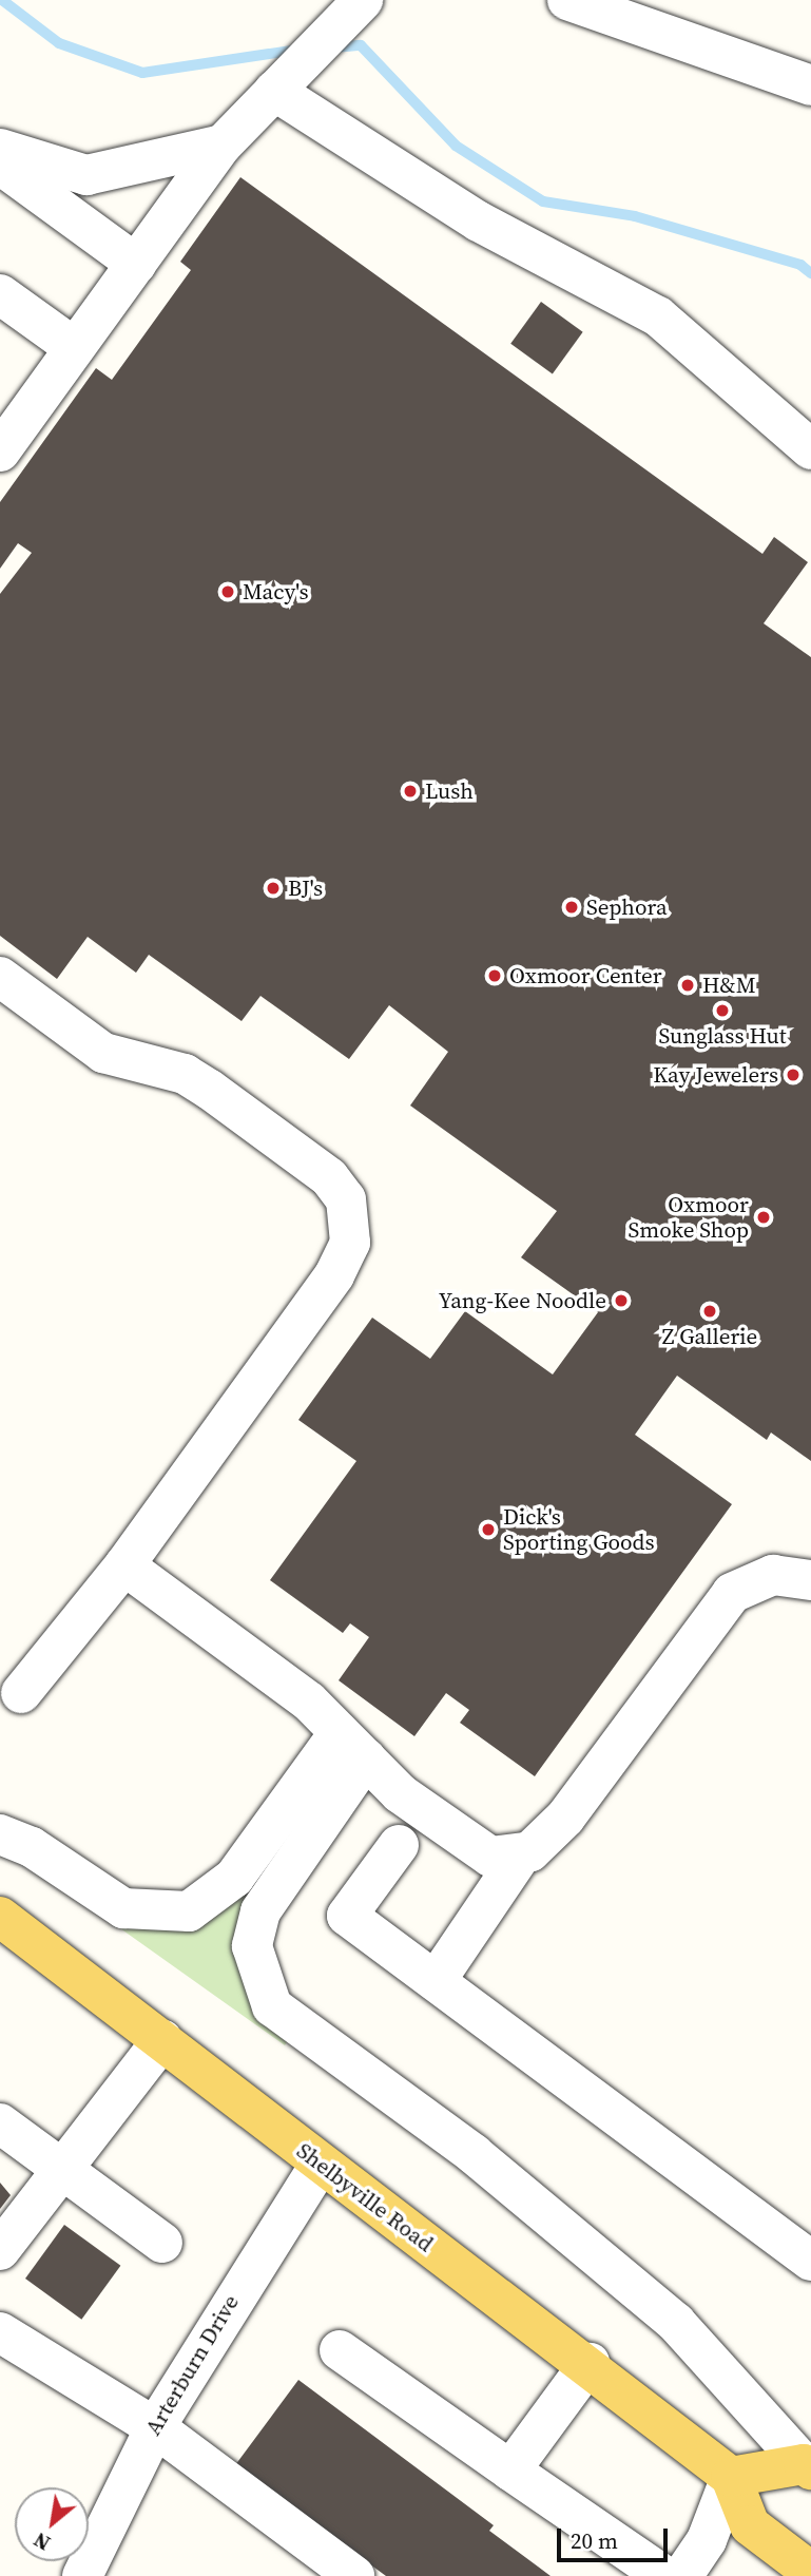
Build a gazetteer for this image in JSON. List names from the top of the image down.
{
  "streets": {
    "main road": ["Shelbyville Road"],
    "street": ["Arterburn Drive"]
  },
  "crossings": [
    ["Shelbyville Road", "Arterburn Drive"]
  ],
  "places": [
    "Macy's",
    "Lush",
    "BJ's",
    "Sephora",
    "Oxmoor Center",
    "H&M",
    "Sunglass Hut",
    "Kay Jewelers",
    "Oxmoor Smoke Shop",
    "Yang-Kee Noodle",
    "Z Gallerie",
    "Dick's Sporting Goods"
  ],
  "scale_bar": "20 m",
  "north": "bottom left"
}
